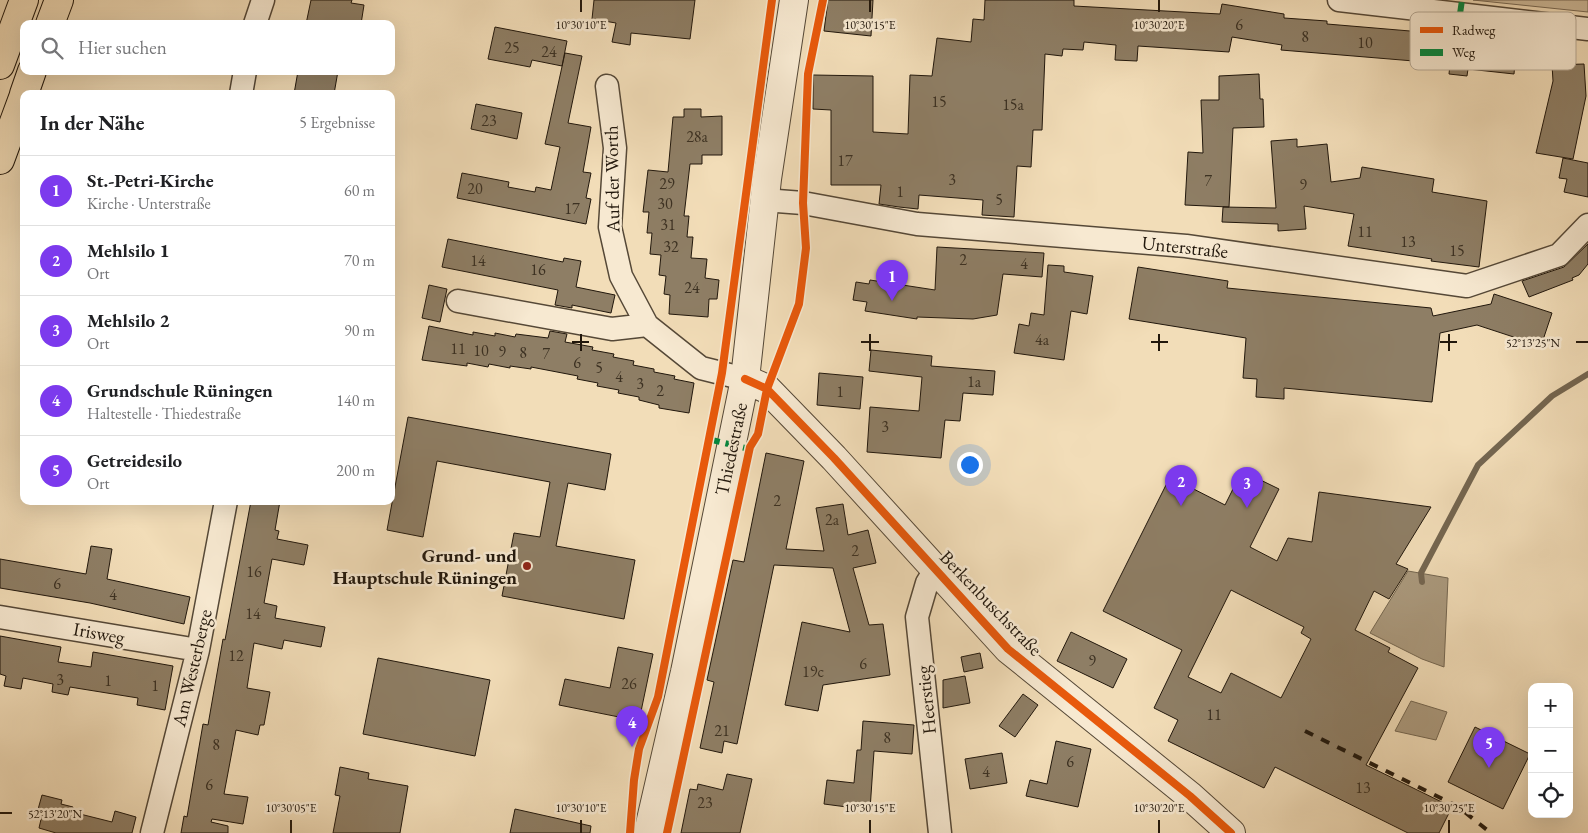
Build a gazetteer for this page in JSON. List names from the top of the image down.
{
  "streets": {
    "street": [
      "Auf der Worth",
      "Unterstraße",
      "Thiedestraße",
      "Berkenbuschstraße",
      "Irisweg",
      "Am Westerberge",
      "Heerstieg"
    ]
  },
  "crossings": [
    ["Auf der Worth", "Thiedestraße"],
    ["Auf der Worth", "Berkenbuschstraße"],
    ["Unterstraße", "Thiedestraße"],
    ["Thiedestraße", "Berkenbuschstraße"],
    ["Berkenbuschstraße", "Heerstieg"],
    ["Irisweg", "Am Westerberge"]
  ],
  "places": ["Grund- und Hauptschule Rüningen"],
  "house_numbers": [
    "6",
    "8",
    "10",
    "25",
    "24",
    "15",
    "15a",
    "23",
    "28a",
    "17",
    "3",
    "7",
    "29",
    "9",
    "20",
    "1",
    "5",
    "30",
    "17",
    "31",
    "11",
    "13",
    "32",
    "15",
    "2",
    "14",
    "4",
    "16",
    "24",
    "4a",
    "11",
    "10",
    "9",
    "8",
    "7",
    "6",
    "5",
    "4",
    "1a",
    "3",
    "2",
    "1",
    "3",
    "2",
    "2a",
    "2",
    "16",
    "6",
    "4",
    "14",
    "12",
    "9",
    "6",
    "19c",
    "3",
    "1",
    "26",
    "1",
    "11",
    "21",
    "8",
    "8",
    "6",
    "4",
    "6",
    "13",
    "23"
  ],
  "legend": ["Radweg", "Weg"],
  "page": {
    "search": "Hier suchen",
    "heading": ["In der Nähe", "5 Ergebnisse"],
    "list": [
      {
        "mark": "1",
        "name": "St.-Petri-Kirche",
        "note": "Kirche · Unterstraße",
        "value": "60 m"
      },
      {
        "mark": "2",
        "name": "Mehlsilo 1",
        "note": "Ort",
        "value": "70 m"
      },
      {
        "mark": "3",
        "name": "Mehlsilo 2",
        "note": "Ort",
        "value": "90 m"
      },
      {
        "mark": "4",
        "name": "Grundschule Rüningen",
        "note": "Haltestelle · Thiedestraße",
        "value": "140 m"
      },
      {
        "mark": "5",
        "name": "Getreidesilo",
        "note": "Ort",
        "value": "200 m"
      }
    ],
    "pins": [
      "1",
      "2",
      "3",
      "4",
      "5"
    ],
    "map_buttons": ["+", "−"]
  },
  "coordinates": [
    "10°30'10\"E",
    "10°30'15\"E",
    "10°30'20\"E",
    "52°13'25\"N",
    "10°30'05\"E",
    "10°30'25\"E",
    "52°13'20\"N"
  ]
}
